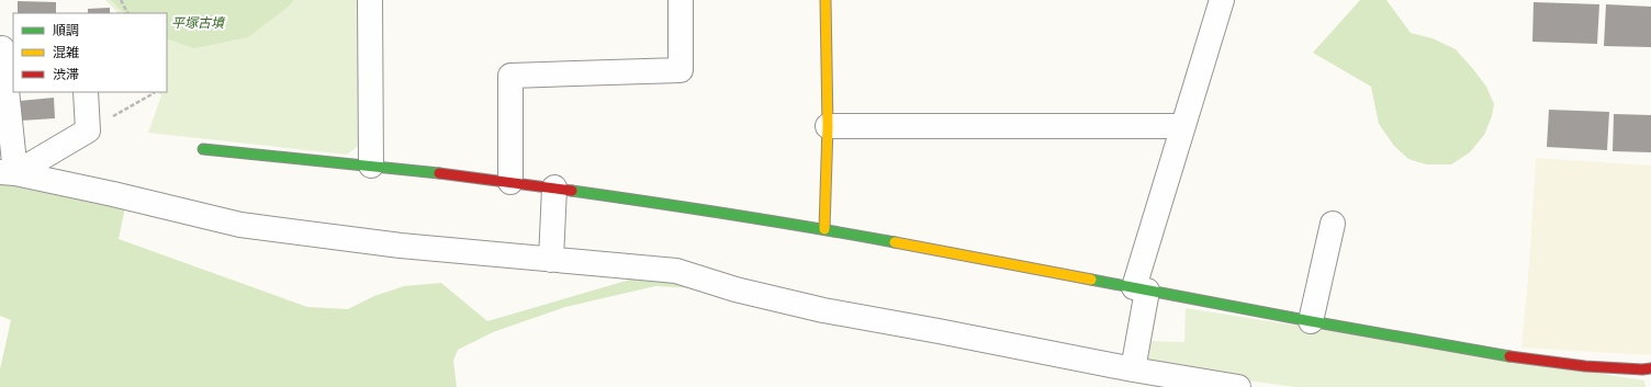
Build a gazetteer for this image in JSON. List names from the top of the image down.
{
  "parks": ["平塚古墳"],
  "legend": ["順調", "混雑", "渋滞"]
}
